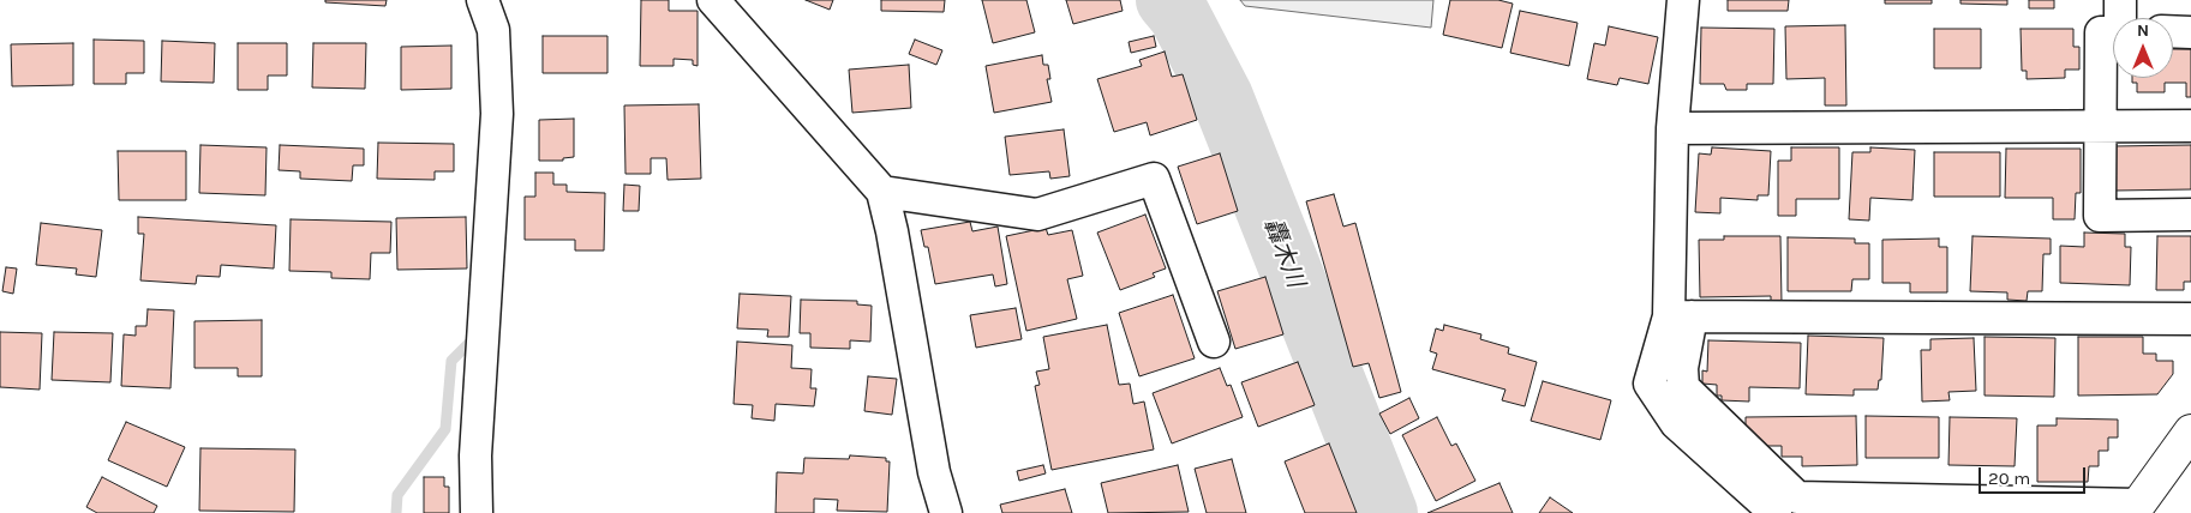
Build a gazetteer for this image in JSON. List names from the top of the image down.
{
  "water": ["轟木川"],
  "scale_bar": "20 m",
  "north": "top"
}
